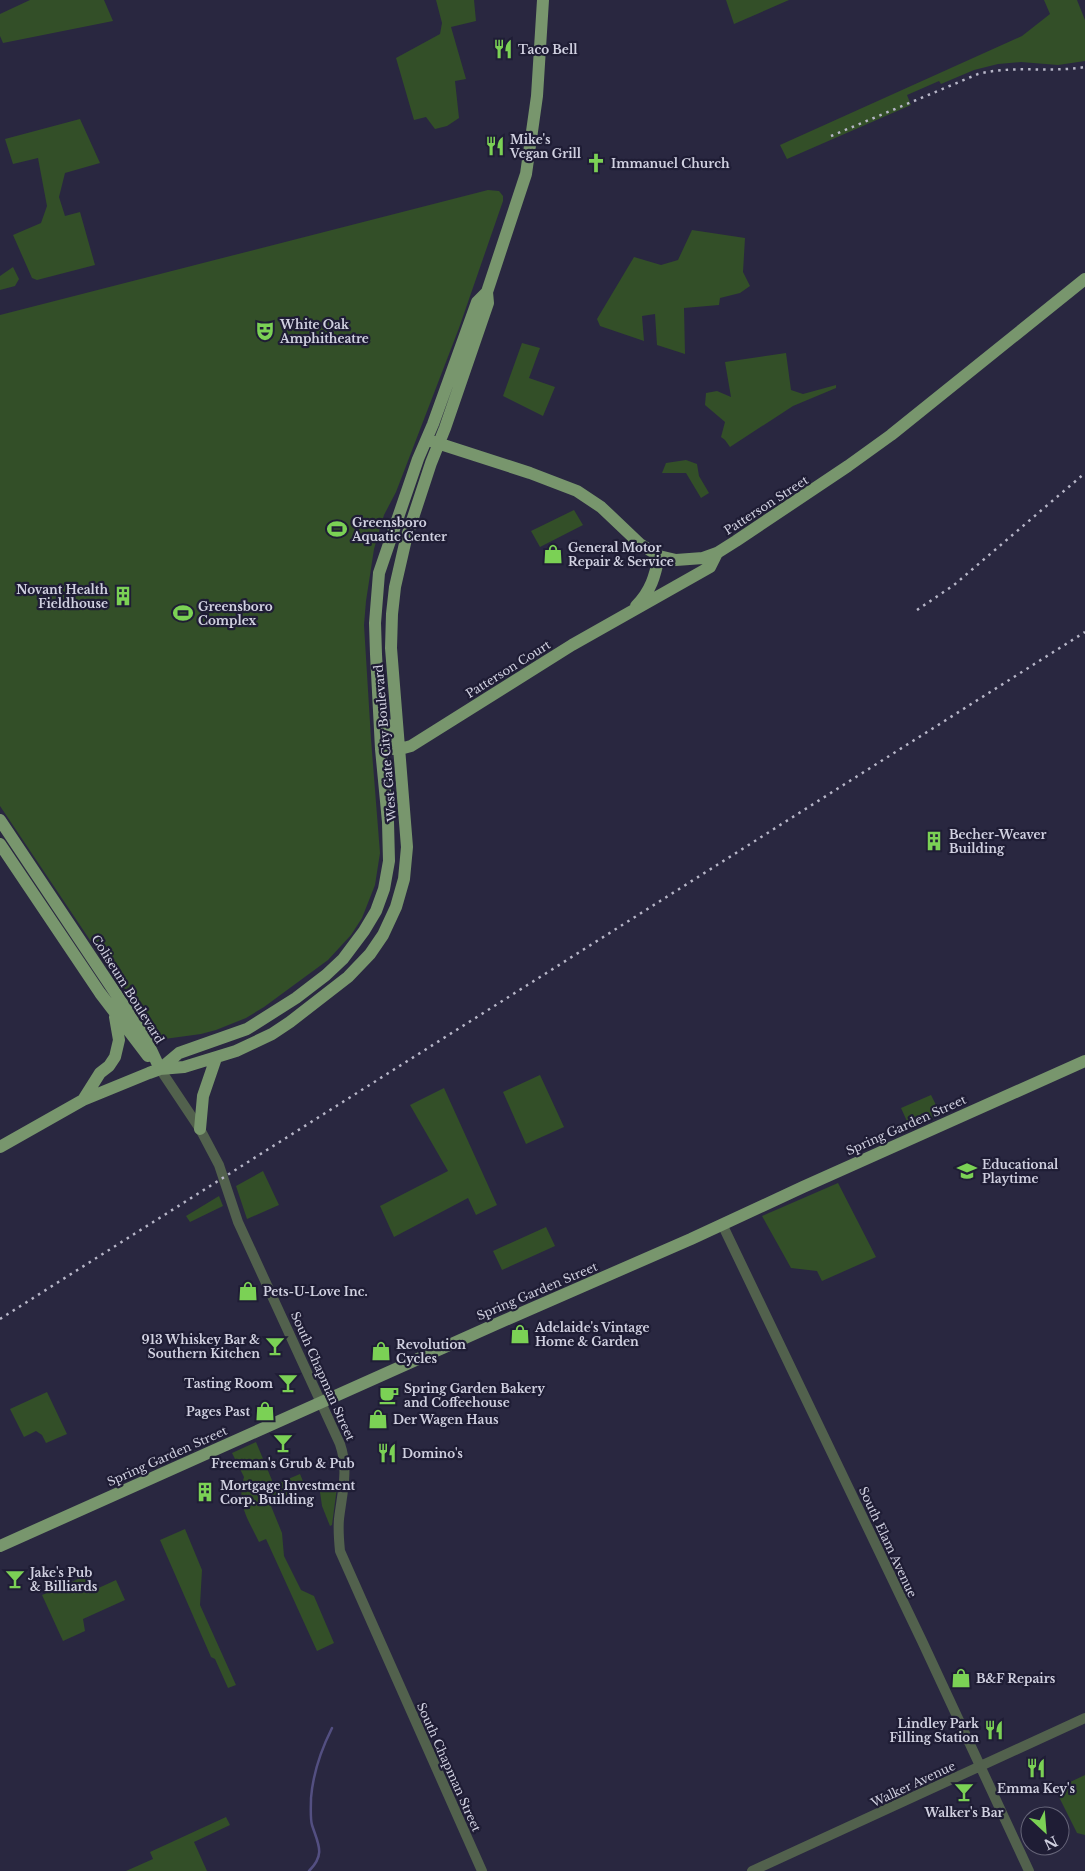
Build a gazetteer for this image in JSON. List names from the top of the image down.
{
  "streets": {
    "main road": [
      "Patterson Street",
      "Patterson Court",
      "West Gate City Boulevard",
      "Coliseum Boulevard",
      "Spring Garden Street"
    ],
    "street": ["South Chapman Street", "South Elam Avenue", "Walker Avenue"]
  },
  "crossings": [
    ["Patterson Street", "Patterson Court"],
    ["Patterson Street", "West Gate City Boulevard"],
    ["Patterson Court", "West Gate City Boulevard"],
    ["West Gate City Boulevard", "Coliseum Boulevard"],
    ["West Gate City Boulevard", "South Chapman Street"],
    ["Coliseum Boulevard", "South Chapman Street"],
    ["Spring Garden Street", "South Chapman Street"],
    ["Spring Garden Street", "South Elam Avenue"],
    ["South Elam Avenue", "Walker Avenue"]
  ],
  "places": {
    "restaurant": [
      "Taco Bell",
      "Mike's Vegan Grill",
      "Domino's",
      "Lindley Park Filling Station",
      "Emma Key's"
    ],
    "church": ["Immanuel Church"],
    "theatre": ["White Oak Amphitheatre"],
    "sports": ["Greensboro Aquatic Center", "Greensboro Complex"],
    "shop": [
      "General Motor Repair & Service",
      "Pets-U-Love Inc.",
      "Adelaide's Vintage Home & Garden",
      "Revolution Cycles",
      "Pages Past",
      "Der Wagen Haus",
      "B&F Repairs"
    ],
    "building": ["Novant Health Fieldhouse", "Becher-Weaver Building", "Mortgage Investment Corp. Building"],
    "school or university": ["Educational Playtime"],
    "bar": [
      "913 Whiskey Bar & Southern Kitchen",
      "Tasting Room",
      "Freeman's Grub & Pub",
      "Jake's Pub & Billiards",
      "Walker's Bar"
    ],
    "cafe": ["Spring Garden Bakery and Coffeehouse"]
  },
  "north": "bottom right"
}
